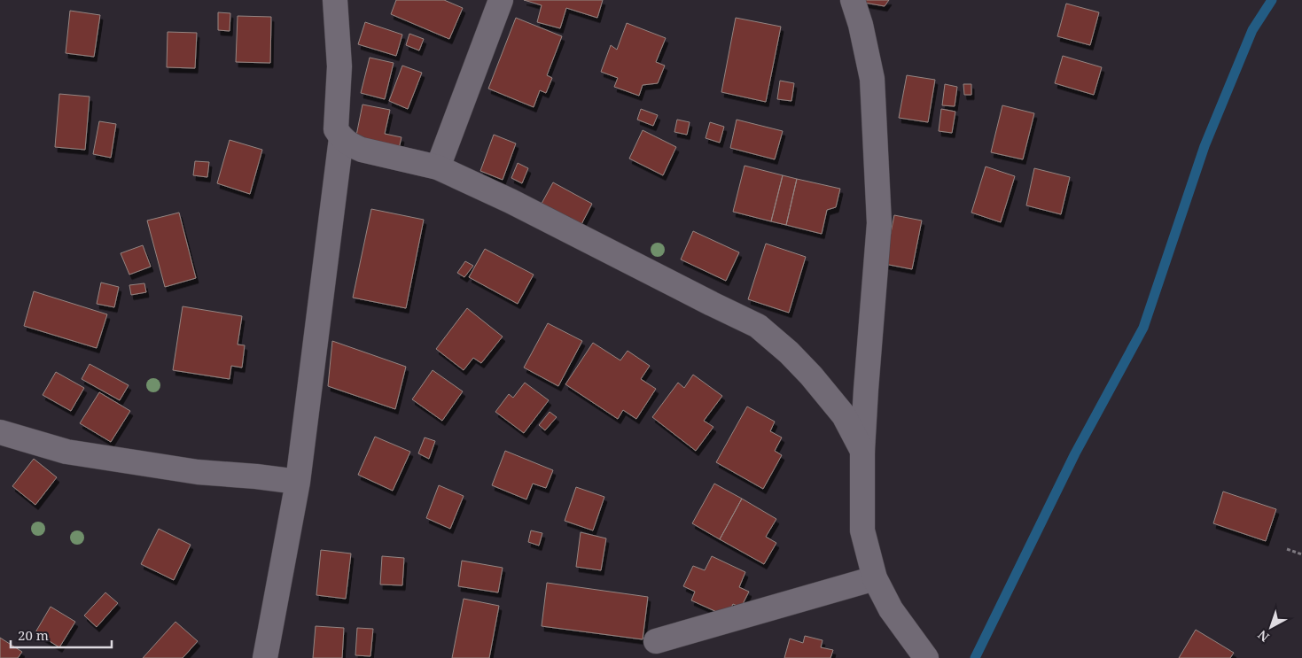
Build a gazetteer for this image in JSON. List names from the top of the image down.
{
  "scale_bar": "20 m",
  "north": "bottom left"
}
